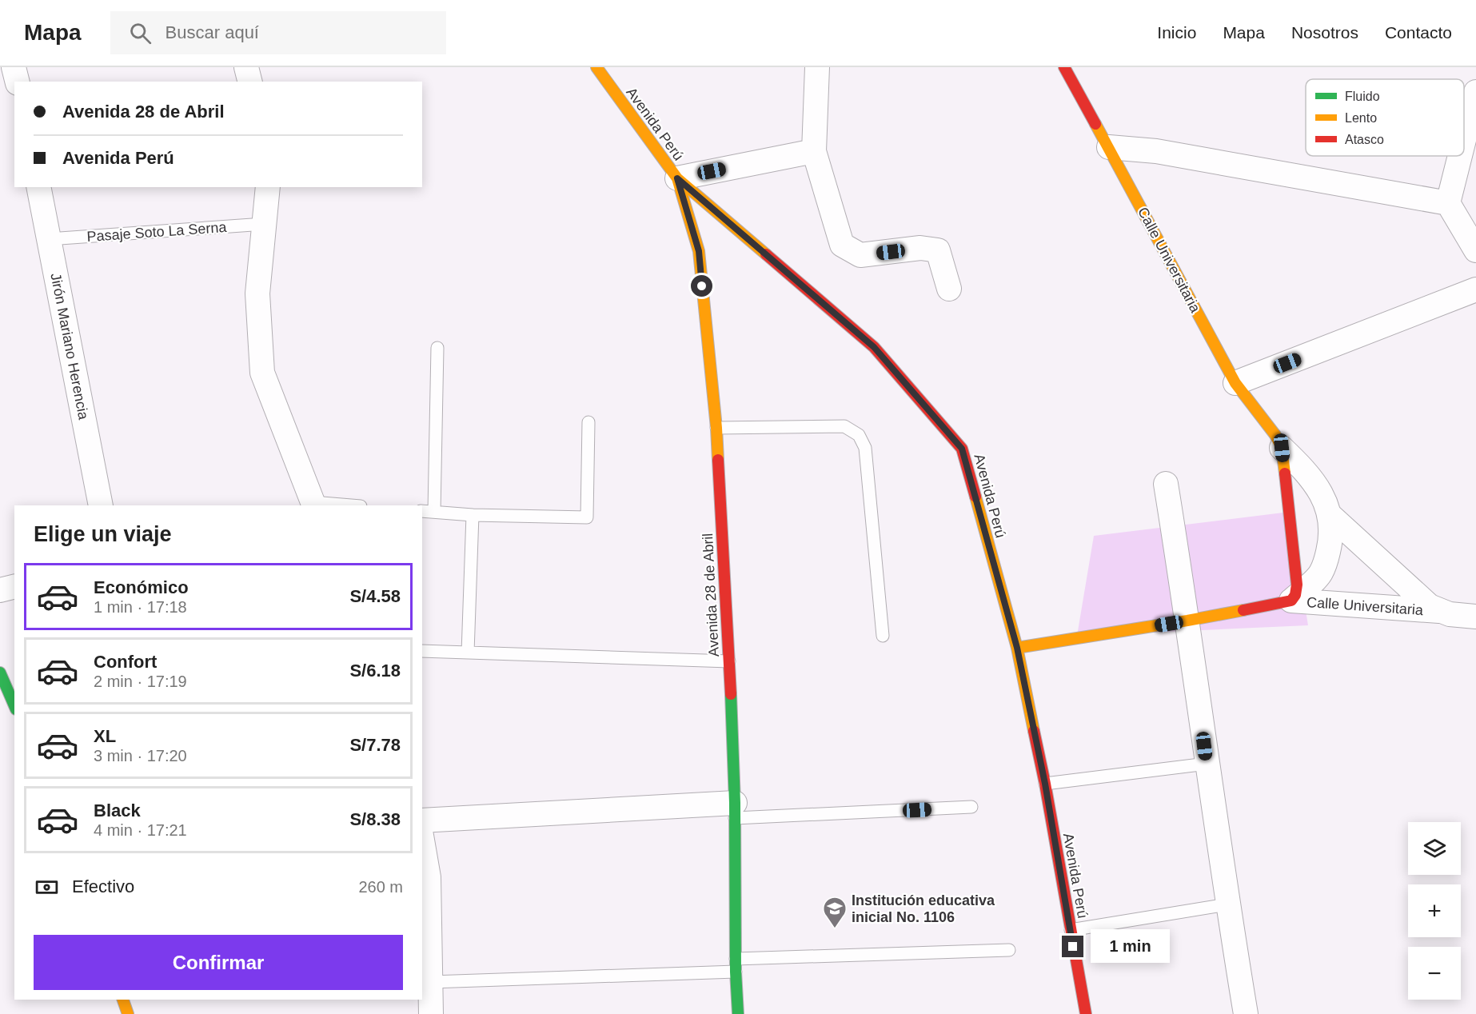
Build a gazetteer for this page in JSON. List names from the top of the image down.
{
  "streets": {
    "main road": ["Avenida Perú", "Calle Universitaria", "Avenida 28 de Abril"],
    "street": ["Jirón Mariano Herencia"],
    "lane": ["Pasaje Soto La Serna"]
  },
  "crossings": [
    ["Avenida Perú", "Calle Universitaria"],
    ["Avenida Perú", "Avenida 28 de Abril"],
    ["Pasaje Soto La Serna", "Jirón Mariano Herencia"]
  ],
  "places": {
    "school or university": ["Institución educativa inicial No. 1106"]
  },
  "legend": ["Fluido", "Lento", "Atasco"],
  "page": {
    "header": "Mapa",
    "search": "Buscar aquí",
    "nav": [
      "Inicio",
      "Mapa",
      "Nosotros",
      "Contacto"
    ],
    "banner": ["Avenida 28 de Abril", "Avenida Perú"],
    "heading": "Elige un viaje",
    "list": [
      {
        "name": "Económico",
        "note": "1 min · 17:18",
        "value": "S/4.58"
      },
      {
        "name": "Confort",
        "note": "2 min · 17:19",
        "value": "S/6.18"
      },
      {
        "name": "XL",
        "note": "3 min · 17:20",
        "value": "S/7.78"
      },
      {
        "name": "Black",
        "note": "4 min · 17:21",
        "value": "S/8.38"
      }
    ],
    "map_buttons": ["+", "−"],
    "pay": ["Efectivo", "260 m"],
    "buttons": "Confirmar",
    "bubble": "1 min"
  }
}
